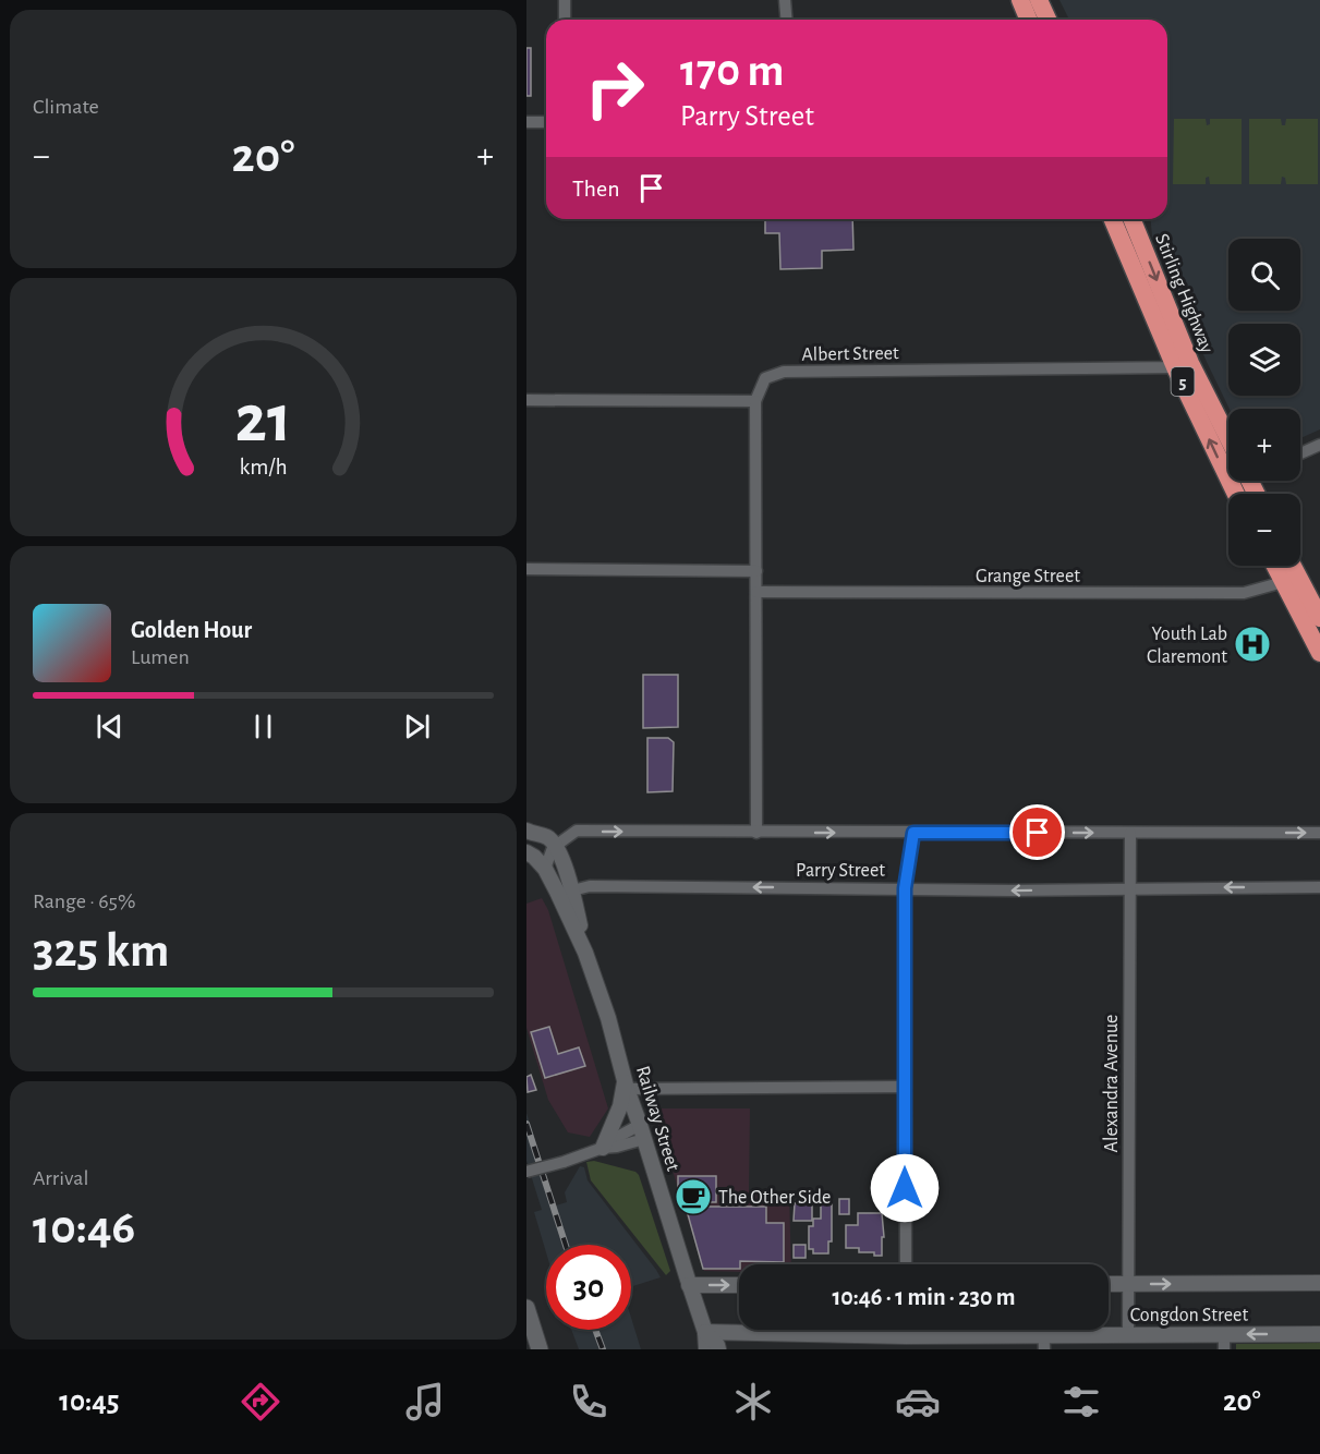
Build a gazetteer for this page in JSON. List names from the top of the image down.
{
  "streets": {
    "highway": ["Stirling Highway", "5"],
    "street": [
      "Albert Street",
      "Grange Street",
      "Parry Street",
      "Alexandra Avenue",
      "Railway Street",
      "Congdon Street"
    ]
  },
  "crossings": [
    ["Stirling Highway", "Albert Street"],
    ["Parry Street", "Alexandra Avenue"],
    ["Parry Street", "Railway Street"],
    ["Alexandra Avenue", "Congdon Street"],
    ["Railway Street", "Congdon Street"]
  ],
  "places": {
    "hospital": ["Youth Lab Claremont"],
    "cafe": ["The Other Side"]
  },
  "page": {
    "tile": [
      "Climate",
      ["Range · 65%", "325 km"],
      ["Arrival", "10:46"]
    ],
    "turn": ["170 m", "Parry Street"],
    "heat": ["−", "20°", "+"],
    "then": "Then",
    "map_buttons": ["+", "−"],
    "song": ["Golden Hour", "Lumen"],
    "limit": "30",
    "trip": "10:46 · 1 min · 230 m",
    "tabs": ["10:45", "20°"],
    "gauge": ["21", "km/h"]
  }
}
